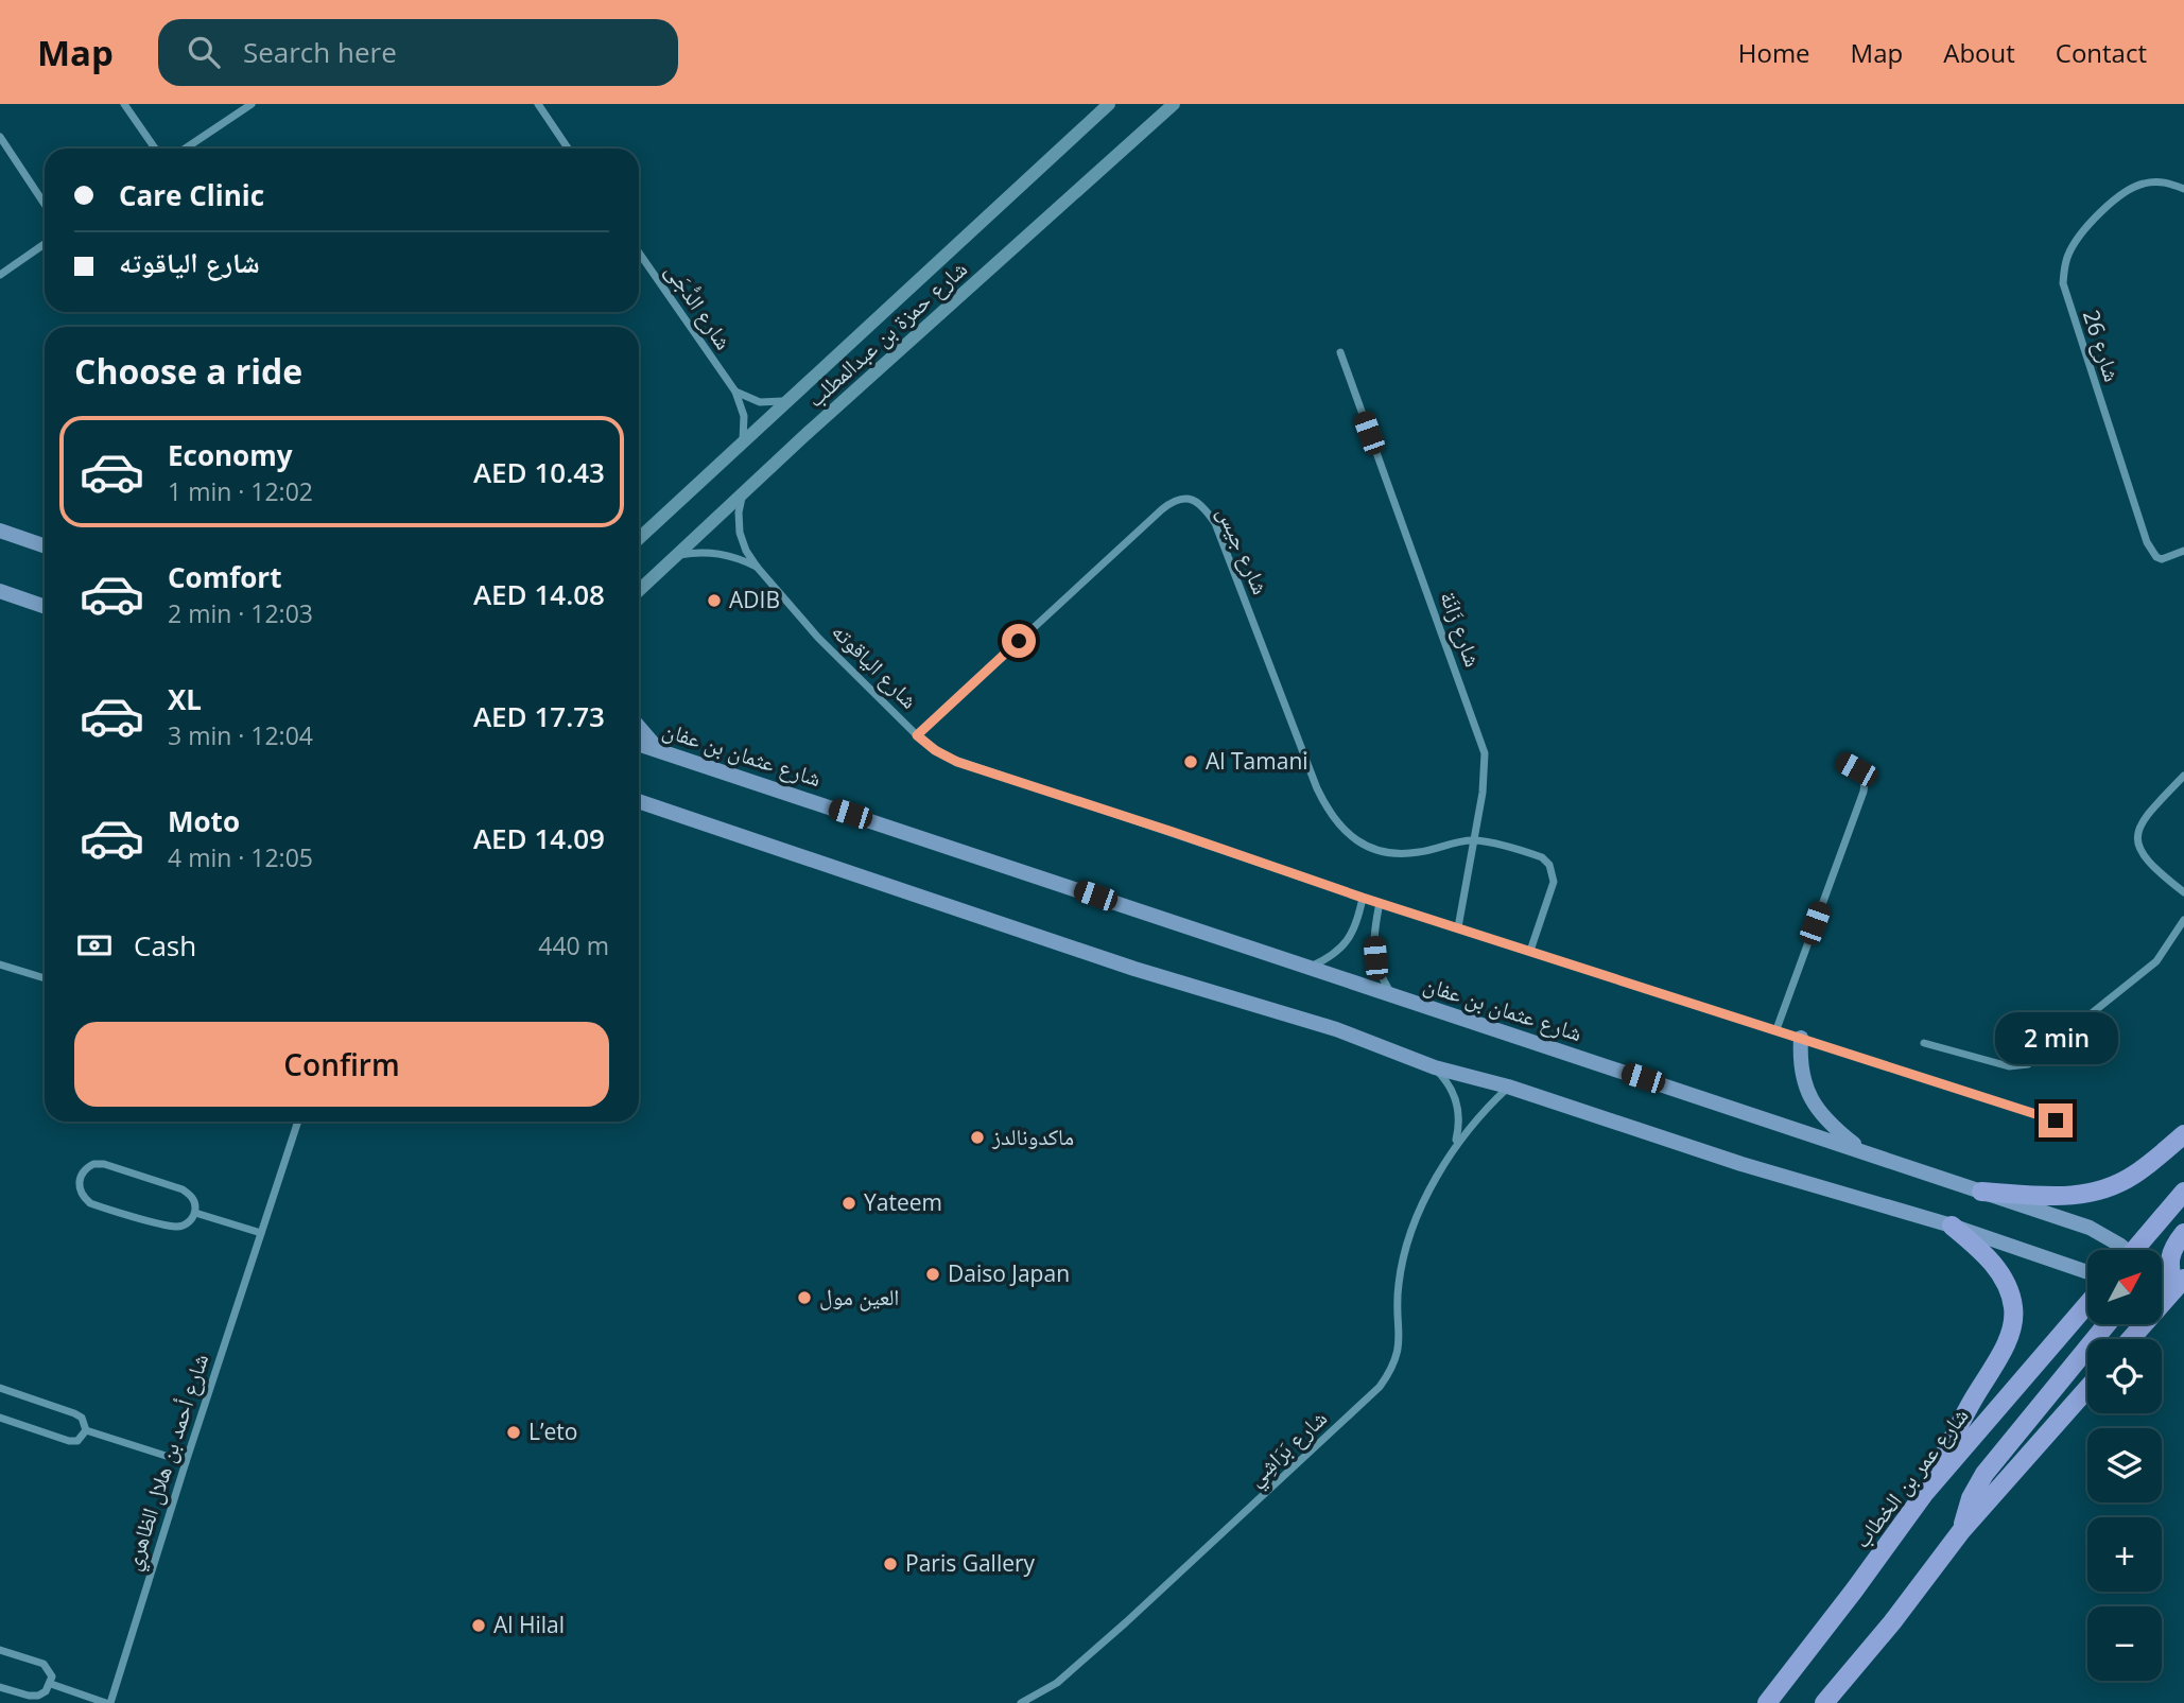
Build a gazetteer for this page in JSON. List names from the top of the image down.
{
  "streets": {
    "main road": ["شارع عثمان بن عفان", "شارع عمر بن الخطاب"],
    "street": [
      "شارع الدُّجَى",
      "شارع حمزة بن عبدالمطلب",
      "شارع 26",
      "شارع جيس",
      "شارع زَانَة",
      "شارع الياقوته",
      "شارع بَرَاشِي",
      "شارع أحمد بن هلال الظاهري"
    ]
  },
  "crossings": [
    ["شارع الدُّجَى", "شارع حمزة بن عبدالمطلب"],
    ["شارع حمزة بن عبدالمطلب", "شارع الياقوته"],
    ["شارع جيس", "شارع زَانَة"],
    ["شارع جيس", "شارع الياقوته"],
    ["شارع زَانَة", "شارع الياقوته"]
  ],
  "places": [
    "ADIB",
    "Al Tamani",
    "ماكدونالدز",
    "Yateem",
    "Daiso Japan",
    "العين مول",
    "L’eto",
    "Paris Gallery",
    "Al Hilal"
  ],
  "north": "top right",
  "page": {
    "header": "Map",
    "search": "Search here",
    "nav": [
      "Home",
      "Map",
      "About",
      "Contact"
    ],
    "banner": ["Care Clinic", "شارع الياقوته"],
    "heading": "Choose a ride",
    "list": [
      {
        "name": "Economy",
        "note": "1 min · 12:02",
        "value": "AED 10.43"
      },
      {
        "name": "Comfort",
        "note": "2 min · 12:03",
        "value": "AED 14.08"
      },
      {
        "name": "XL",
        "note": "3 min · 12:04",
        "value": "AED 17.73"
      },
      {
        "name": "Moto",
        "note": "4 min · 12:05",
        "value": "AED 14.09"
      }
    ],
    "pay": ["Cash", "440 m"],
    "buttons": "Confirm",
    "bubble": "2 min",
    "map_buttons": ["+", "−"]
  }
}
